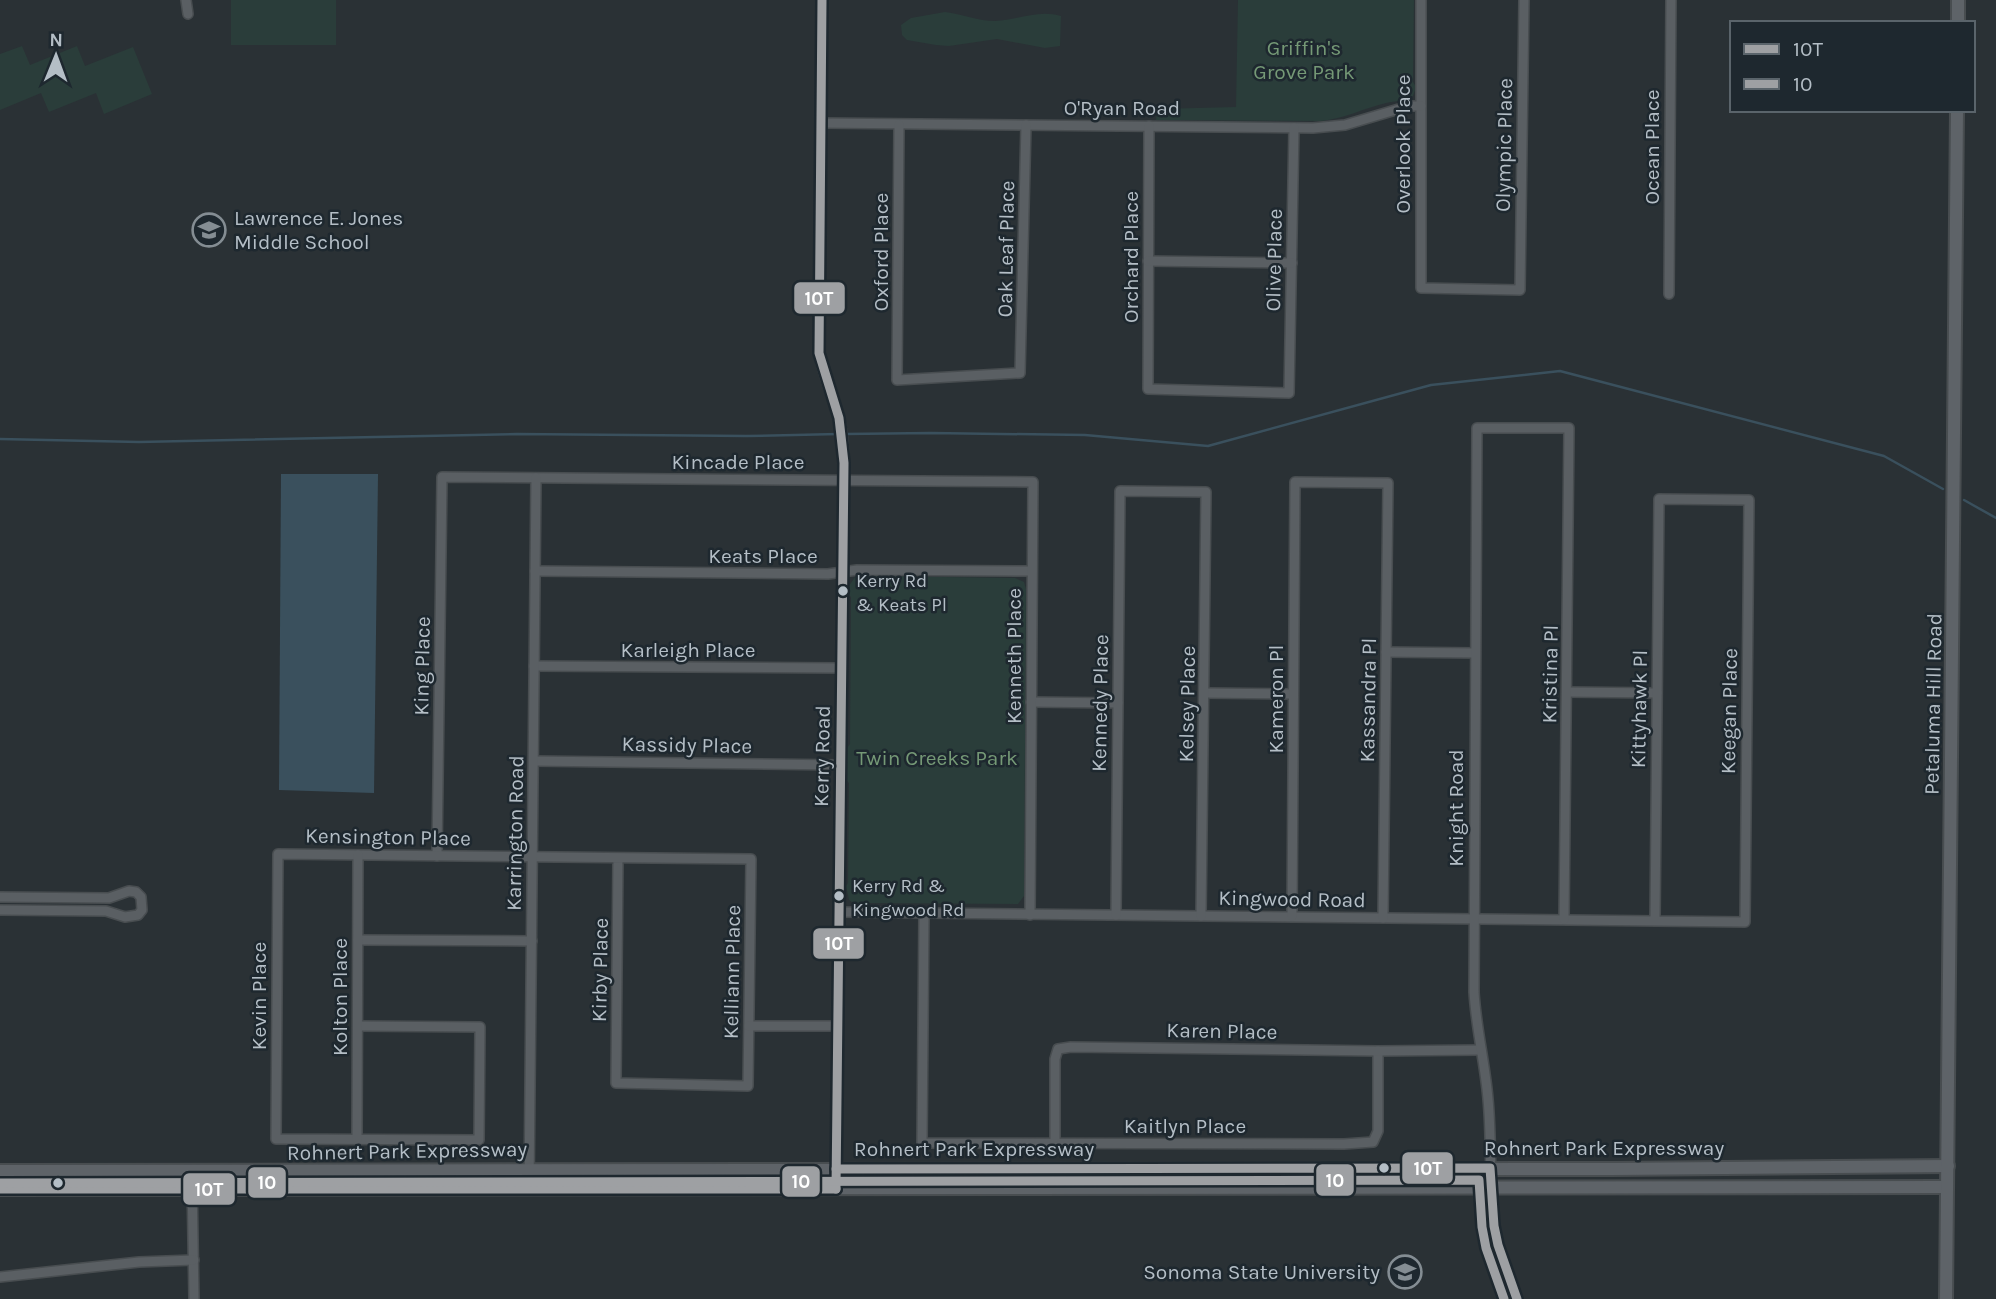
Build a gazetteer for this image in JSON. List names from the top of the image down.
{
  "streets": {
    "main road": ["Petaluma Hill Road", "Rohnert Park Expressway"],
    "street": [
      "O'Ryan Road",
      "Overlook Place",
      "Olympic Place",
      "Ocean Place",
      "Oak Leaf Place",
      "Oxford Place",
      "Orchard Place",
      "Olive Place",
      "Kincade Place",
      "Keats Place",
      "Karleigh Place",
      "Kenneth Place",
      "King Place",
      "Kristina Pl",
      "Kameron Pl",
      "Kassandra Pl",
      "Kennedy Place",
      "Kelsey Place",
      "Kittyhawk Pl",
      "Keegan Place",
      "Kassidy Place",
      "Kerry Road",
      "Knight Road",
      "Karrington Road",
      "Kensington Place",
      "Kingwood Road",
      "Kirby Place",
      "Kelliann Place",
      "Kevin Place",
      "Kolton Place",
      "Karen Place",
      "Kaitlyn Place"
    ]
  },
  "crossings": [
    ["O'Ryan Road", "Overlook Place"],
    ["O'Ryan Road", "Oak Leaf Place"],
    ["O'Ryan Road", "Oxford Place"],
    ["O'Ryan Road", "Orchard Place"],
    ["O'Ryan Road", "Olive Place"],
    ["O'Ryan Road", "Kerry Road"],
    ["Overlook Place", "Olympic Place"],
    ["Oak Leaf Place", "Oxford Place"],
    ["Orchard Place", "Olive Place"],
    ["Kincade Place", "Kenneth Place"],
    ["Kincade Place", "King Place"],
    ["Kincade Place", "Kerry Road"],
    ["Kincade Place", "Karrington Road"],
    ["Keats Place", "Kenneth Place"],
    ["Keats Place", "Kerry Road"],
    ["Keats Place", "Karrington Road"],
    ["Karleigh Place", "Kerry Road"],
    ["Karleigh Place", "Karrington Road"],
    ["Kenneth Place", "Kingwood Road"],
    ["King Place", "Kensington Place"],
    ["Kristina Pl", "Knight Road"],
    ["Kristina Pl", "Kingwood Road"],
    ["Kameron Pl", "Kassandra Pl"],
    ["Kameron Pl", "Kingwood Road"],
    ["Kassandra Pl", "Kingwood Road"],
    ["Kennedy Place", "Kelsey Place"],
    ["Kennedy Place", "Kingwood Road"],
    ["Kelsey Place", "Kingwood Road"],
    ["Petaluma Hill Road", "Rohnert Park Expressway"],
    ["Kittyhawk Pl", "Keegan Place"],
    ["Kittyhawk Pl", "Kingwood Road"],
    ["Keegan Place", "Kingwood Road"],
    ["Kassidy Place", "Kerry Road"],
    ["Kassidy Place", "Karrington Road"],
    ["Kerry Road", "Kingwood Road"],
    ["Kerry Road", "Rohnert Park Expressway"],
    ["Knight Road", "Kingwood Road"],
    ["Knight Road", "Karen Place"],
    ["Knight Road", "Rohnert Park Expressway"],
    ["Karrington Road", "Kensington Place"],
    ["Karrington Road", "Rohnert Park Expressway"],
    ["Kensington Place", "Kirby Place"],
    ["Kensington Place", "Kelliann Place"],
    ["Kensington Place", "Kevin Place"],
    ["Kensington Place", "Kolton Place"],
    ["Kingwood Road", "Kaitlyn Place"],
    ["Kirby Place", "Kelliann Place"],
    ["Kevin Place", "Kolton Place"],
    ["Karen Place", "Kaitlyn Place"]
  ],
  "parks": ["Griffin's Grove Park", "Twin Creeks Park"],
  "places": {
    "school or university": ["Lawrence E. Jones Middle School", "Sonoma State University"],
    "other": ["Kerry Rd & Keats Pl", "Kerry Rd & Kingwood Rd"]
  },
  "lines": ["transit line 10T", "transit line 10"],
  "legend": ["10T", "10"],
  "north": "top"
}
